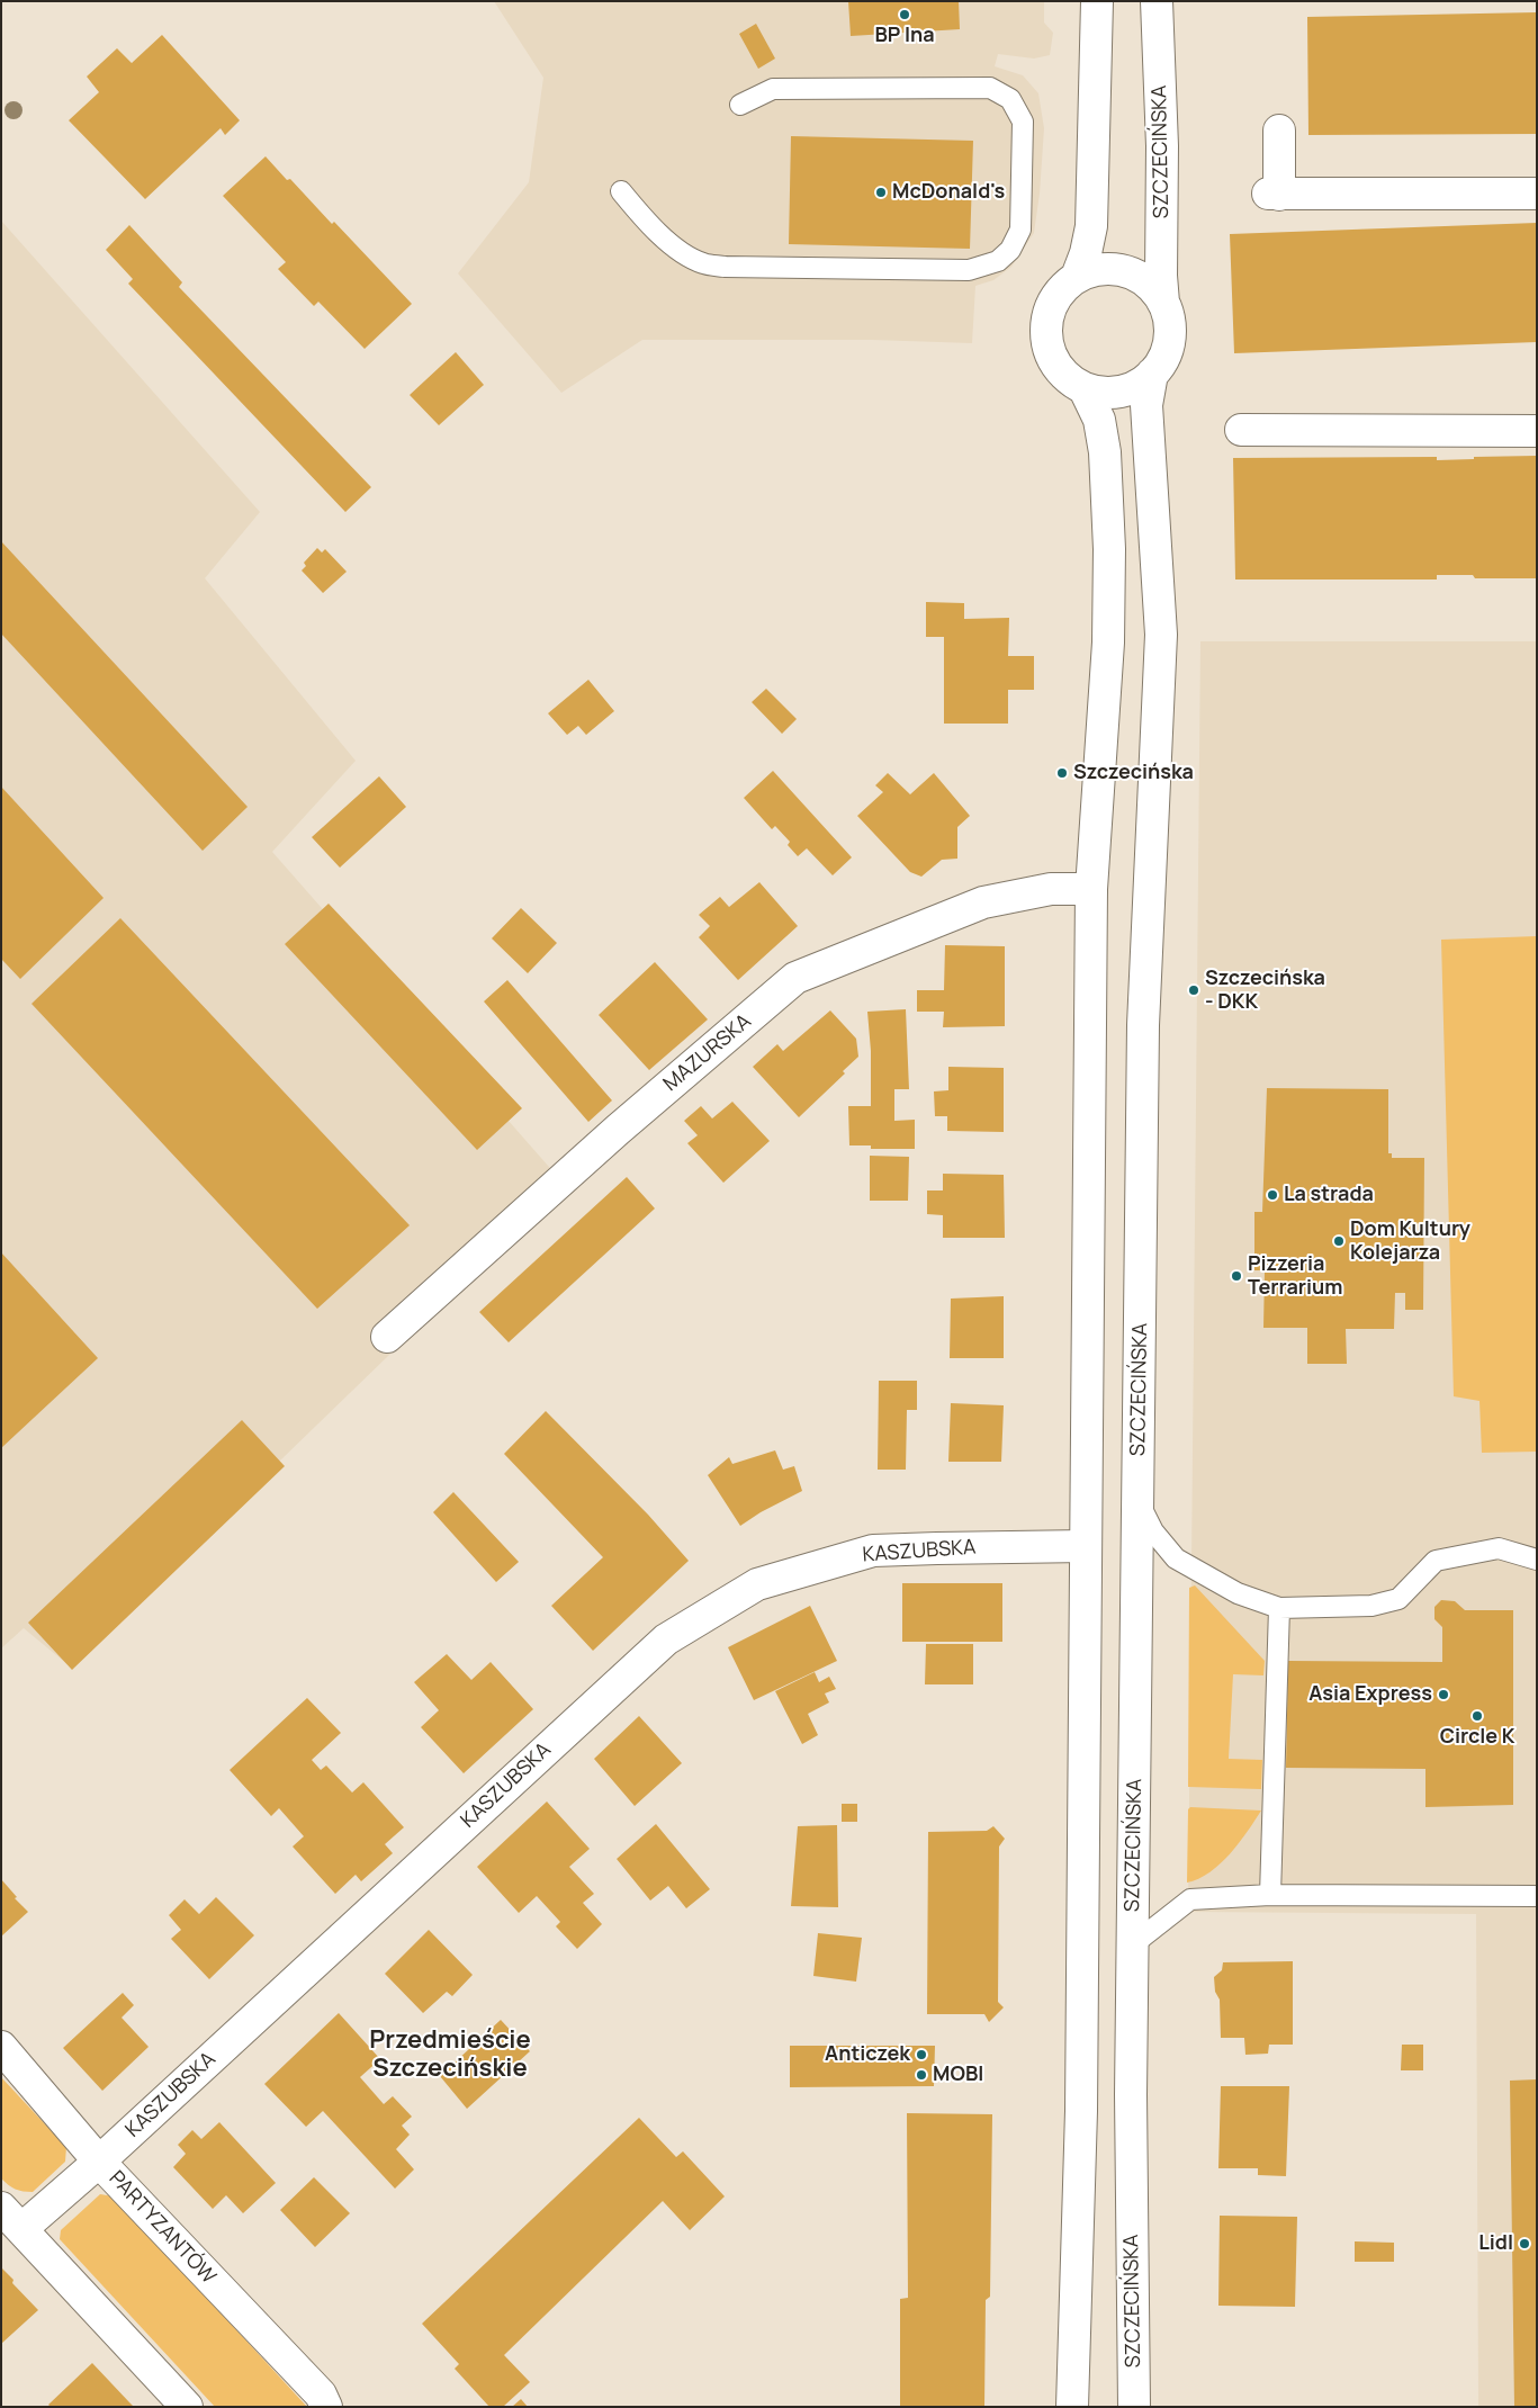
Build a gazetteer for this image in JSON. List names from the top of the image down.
{
  "streets": {
    "main road": [
      "SZCZECIŃSKA",
      "MAZURSKA",
      "KASZUBSKA",
      "PARTYZANTÓW"
    ]
  },
  "crossings": [
    ["KASZUBSKA", "PARTYZANTÓW"]
  ],
  "districts": ["Przedmieście Szczecińskie"],
  "places": [
    "BP Ina",
    "McDonald's",
    "Szczecińska",
    "Szczecińska - DKK",
    "La strada",
    "Dom Kultury Kolejarza",
    "Pizzeria Terrarium",
    "Asia Express",
    "Circle K",
    "Anticzek",
    "MOBI",
    "Lidl"
  ]
}
